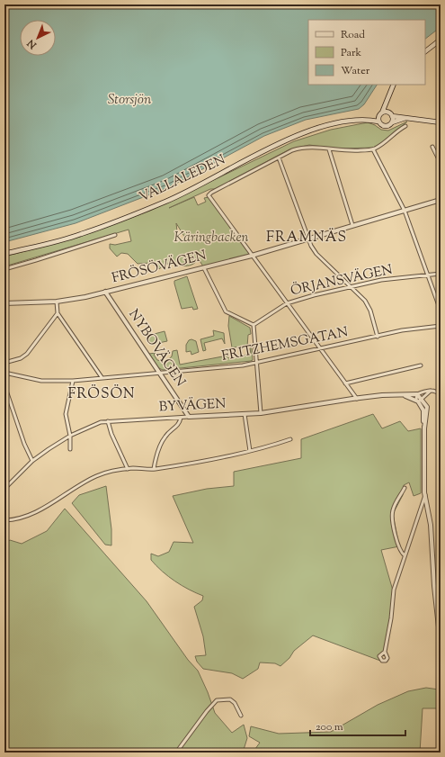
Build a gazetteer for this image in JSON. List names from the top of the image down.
{
  "streets": {
    "main road": ["VALLALEDEN"],
    "street": [
      "FRÖSÖVÄGEN",
      "ÖRJANSVÄGEN",
      "FRITZHEMSGATAN",
      "NYBOVÄGEN",
      "BYVÄGEN"
    ]
  },
  "crossings": [
    ["FRÖSÖVÄGEN", "NYBOVÄGEN"],
    ["FRITZHEMSGATAN", "NYBOVÄGEN"],
    ["NYBOVÄGEN", "BYVÄGEN"]
  ],
  "districts": ["FRAMNÄS", "FRÖSÖN"],
  "water": ["Storsjön"],
  "parks": ["Käringbacken"],
  "legend": ["Road", "Park", "Water"],
  "scale_bar": "200 m",
  "north": "bottom left"
}
